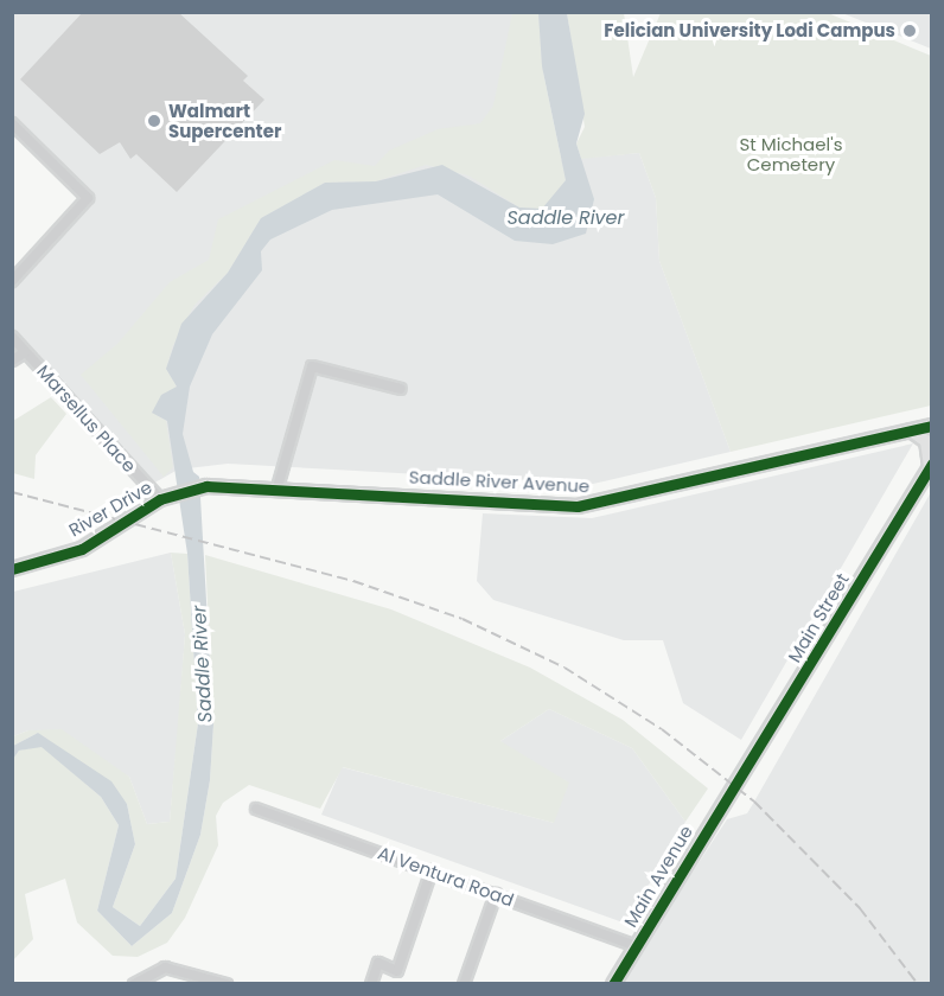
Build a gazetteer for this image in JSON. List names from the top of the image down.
{
  "streets": {
    "street": [
      "Marsellus Place",
      "Saddle River Avenue",
      "River Drive",
      "Main Street",
      "Al Ventura Road",
      "Main Avenue"
    ]
  },
  "crossings": [
    ["Marsellus Place", "River Drive"],
    ["Saddle River Avenue", "River Drive"],
    ["Main Street", "Main Avenue"],
    ["Al Ventura Road", "Main Avenue"]
  ],
  "water": ["Saddle River"],
  "parks": ["St Michael's Cemetery"],
  "places": ["Felician University Lodi Campus", "Walmart Supercenter"]
}
